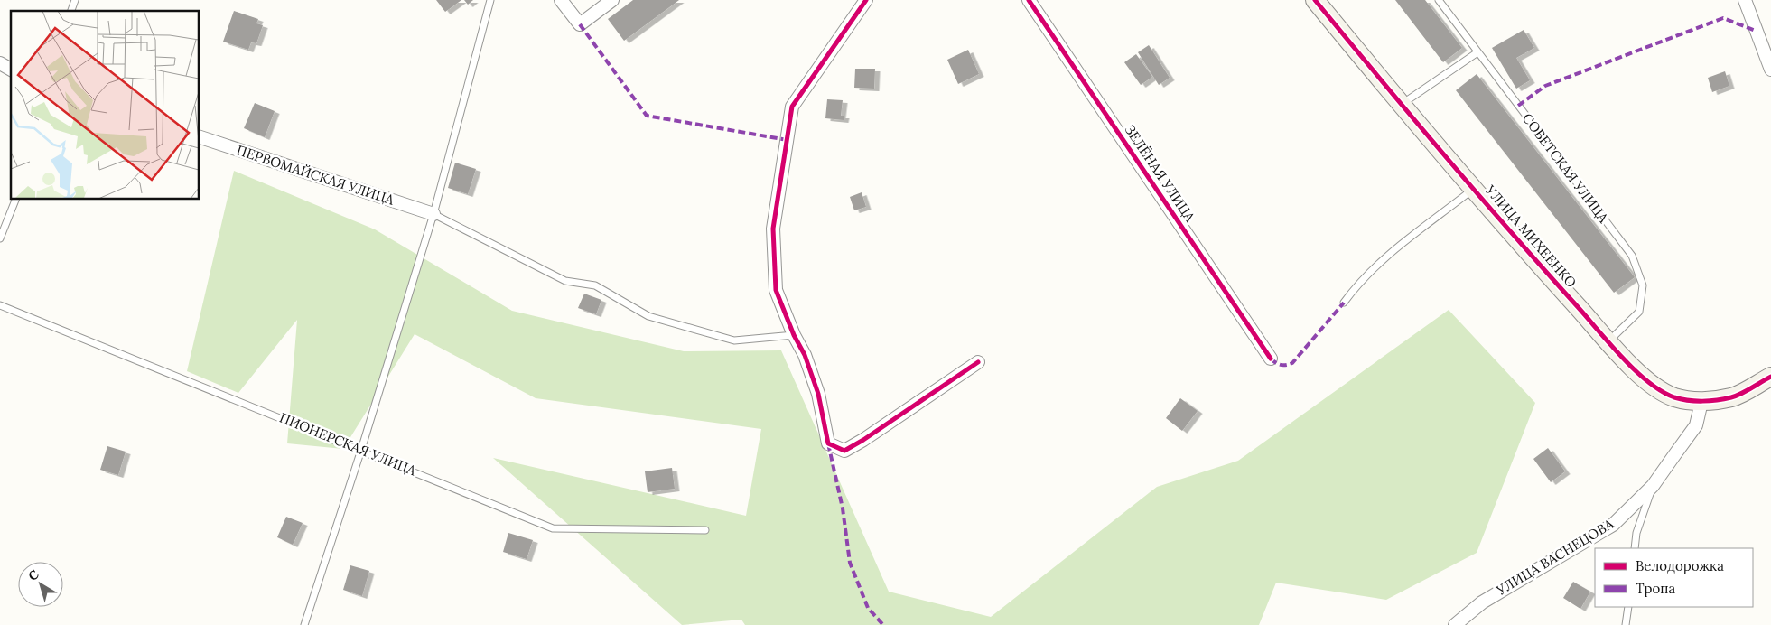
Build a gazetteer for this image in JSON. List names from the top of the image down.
{
  "streets": {
    "street": [
      "ЗЕЛЁНАЯ УЛИЦА",
      "ПЕРВОМАЙСКАЯ УЛИЦА",
      "УЛИЦА МИХЕЕНКО",
      "УЛИЦА ВАСНЕЦОВА"
    ],
    "lane": ["СОВЕТСКАЯ УЛИЦА", "ПИОНЕРСКАЯ УЛИЦА"]
  },
  "crossings": [
    ["СОВЕТСКАЯ УЛИЦА", "УЛИЦА МИХЕЕНКО"],
    ["УЛИЦА МИХЕЕНКО", "УЛИЦА ВАСНЕЦОВА"]
  ],
  "legend": ["Велодорожка", "Тропа"],
  "north": "top left"
}
